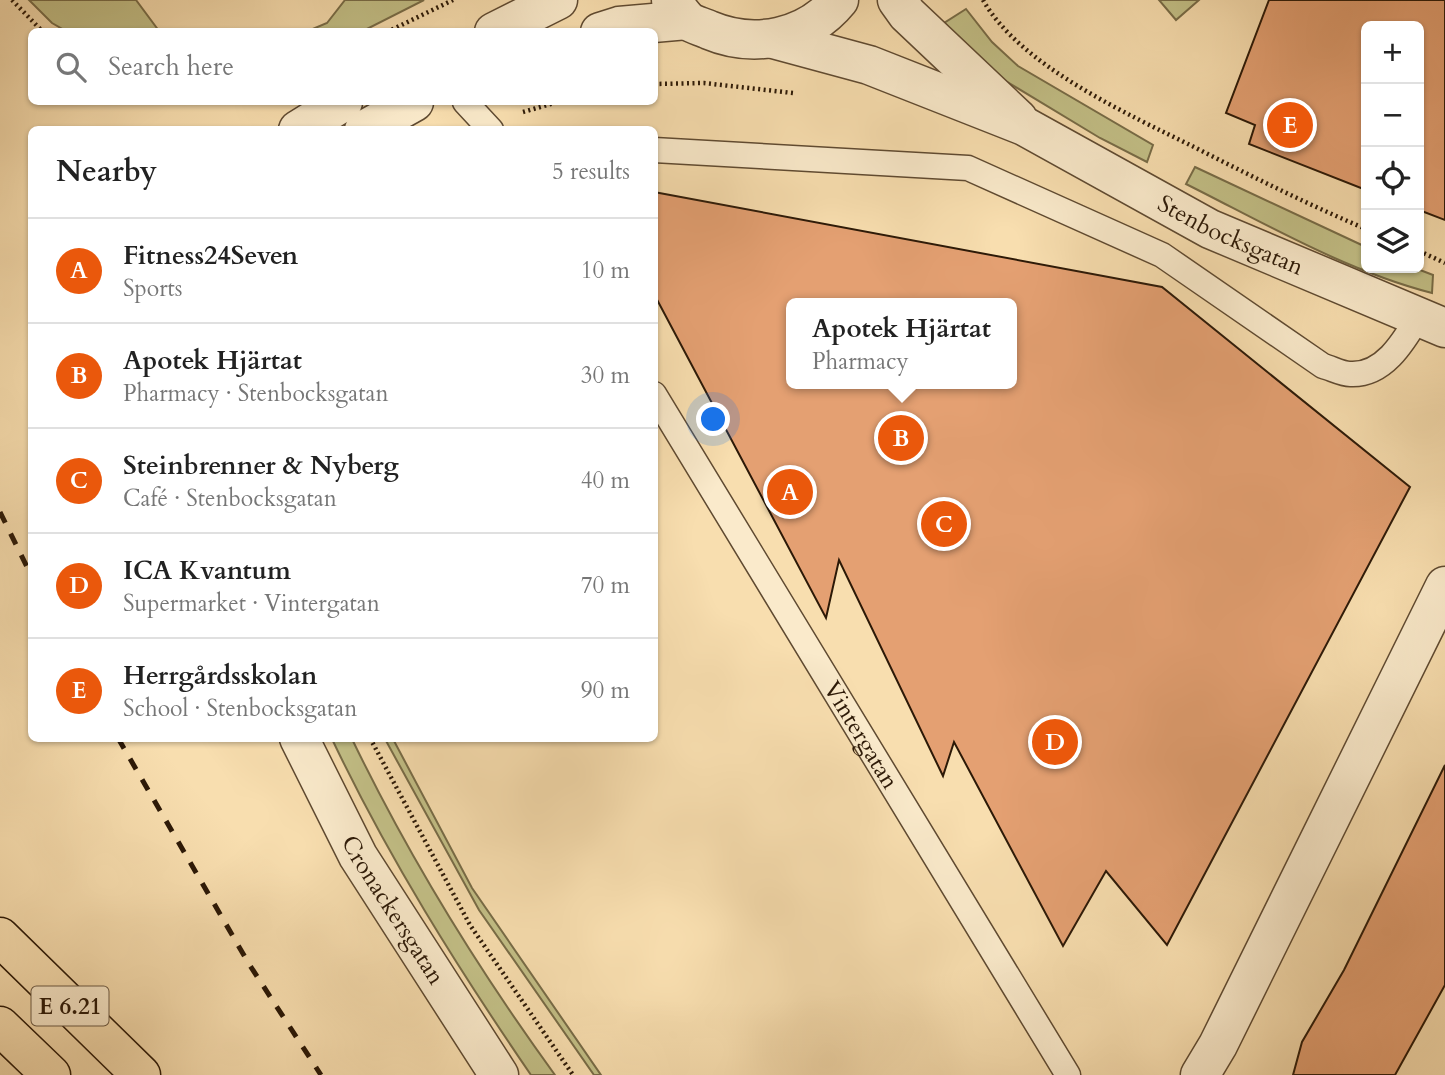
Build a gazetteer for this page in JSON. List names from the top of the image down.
{
  "streets": {
    "highway": ["E 6.21"],
    "street": ["Stenbocksgatan", "Cronackersgatan"],
    "lane": ["Vintergatan"]
  },
  "page": {
    "map_buttons": ["+", "−"],
    "search": "Search here",
    "pins": [
      "E",
      "B",
      "A",
      "C",
      "D"
    ],
    "heading": ["Nearby", "5 results"],
    "list": [
      {
        "mark": "A",
        "name": "Fitness24Seven",
        "note": "Sports",
        "value": "10 m"
      },
      {
        "mark": "B",
        "name": "Apotek Hjärtat",
        "note": "Pharmacy · Stenbocksgatan",
        "value": "30 m"
      },
      {
        "mark": "C",
        "name": "Steinbrenner & Nyberg",
        "note": "Café · Stenbocksgatan",
        "value": "40 m"
      },
      {
        "mark": "D",
        "name": "ICA Kvantum",
        "note": "Supermarket · Vintergatan",
        "value": "70 m"
      },
      {
        "mark": "E",
        "name": "Herrgårdsskolan",
        "note": "School · Stenbocksgatan",
        "value": "90 m"
      }
    ],
    "popup": ["Apotek Hjärtat", "Pharmacy"]
  }
}
